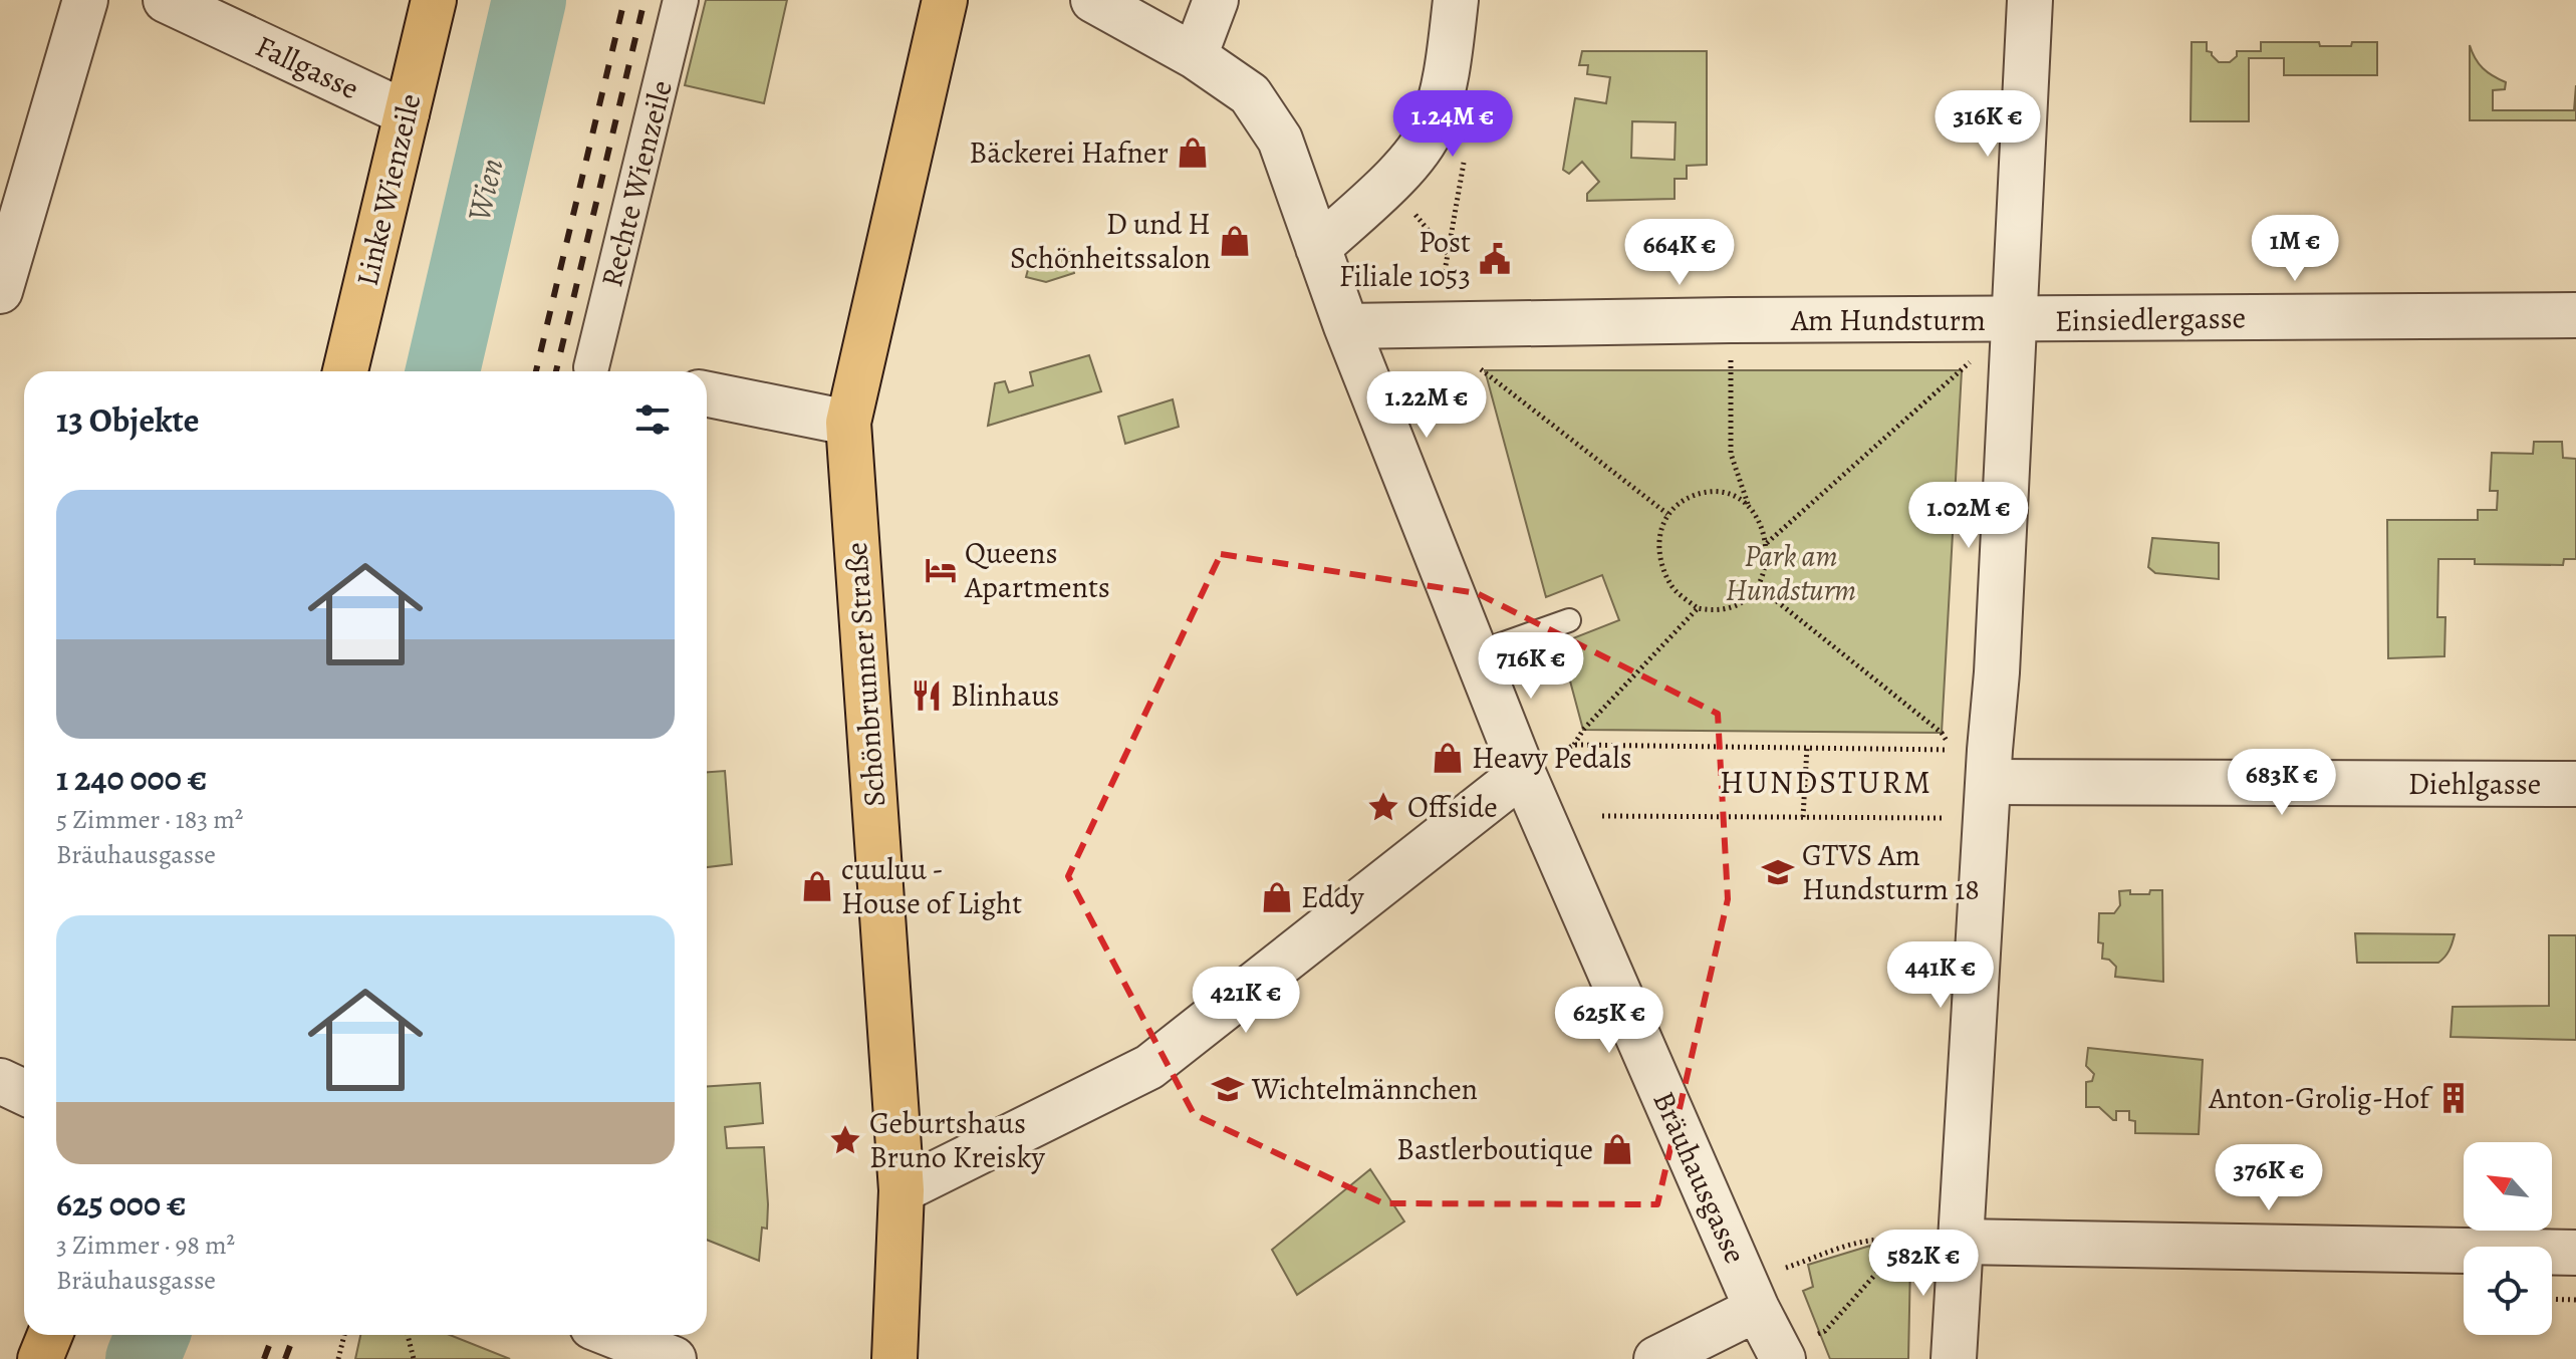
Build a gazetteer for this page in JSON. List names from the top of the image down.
{
  "streets": {
    "main road": ["Linke Wienzeile", "Schönbrunner Straße"],
    "street": [
      "Fallgasse",
      "Rechte Wienzeile",
      "Einsiedlergasse",
      "Am Hundsturm",
      "Diehlgasse",
      "Bräuhausgasse"
    ]
  },
  "crossings": [
    ["Fallgasse", "Linke Wienzeile"],
    ["Einsiedlergasse", "Am Hundsturm"],
    ["Am Hundsturm", "Diehlgasse"]
  ],
  "districts": ["HUNDSTURM"],
  "water": ["Wien"],
  "parks": ["Park am Hundsturm"],
  "places": {
    "shop": [
      "Bäckerei Hafner",
      "D und H Schönheitssalon",
      "Heavy Pedals",
      "cuuluu - House of Light",
      "Eddy",
      "Bastlerboutique"
    ],
    "public building": ["Post Filiale 1053"],
    "hotel": ["Queens Apartments"],
    "restaurant": ["Blinhaus"],
    "place": ["Offside", "Geburtshaus Bruno Kreisky"],
    "school or university": ["GTVS Am Hundsturm 18", "Wichtelmännchen"],
    "building": ["Anton-Grolig-Hof"]
  },
  "north": "top left",
  "page": {
    "price": [
      "1.24M €",
      "316K €",
      "1M €",
      "664K €",
      "1.22M €",
      "1.02M €",
      "716K €",
      "683K €",
      "441K €",
      "421K €",
      "625K €",
      "376K €",
      "582K €"
    ],
    "heading": "13 Objekte",
    "list": [
      {
        "name": "1 240 000 €",
        "note": "5 Zimmer · 183 m² · Bräuhausgasse"
      },
      {
        "name": "625 000 €",
        "note": "3 Zimmer · 98 m² · Bräuhausgasse"
      }
    ]
  }
}
